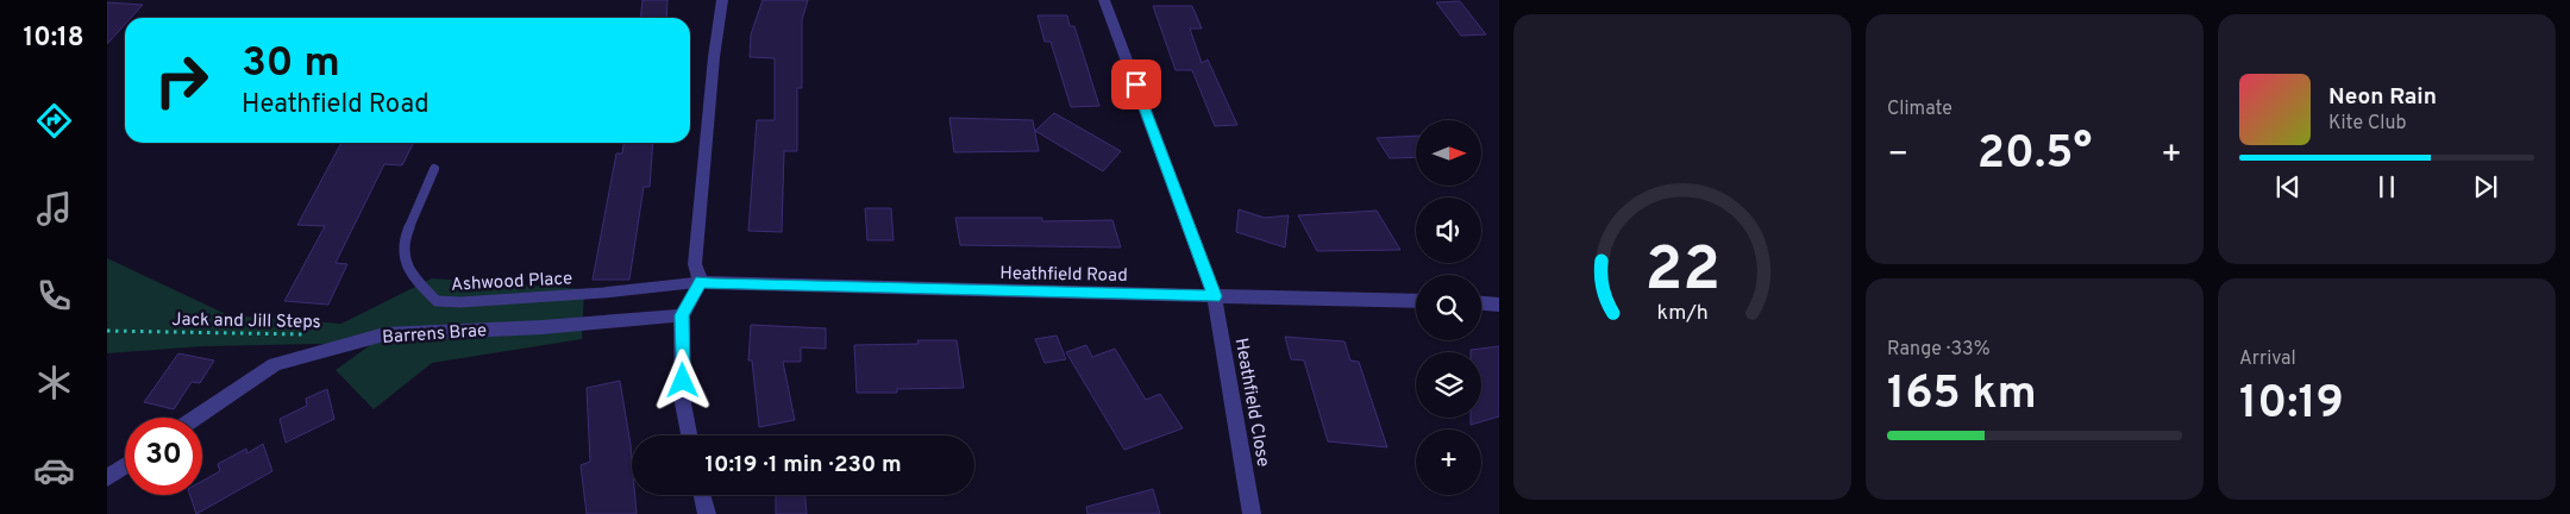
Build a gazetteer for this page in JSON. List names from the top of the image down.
{
  "streets": {
    "street": ["Heathfield Road", "Barrens Brae", "Heathfield Close"],
    "lane": ["Ashwood Place"],
    "path": ["Jack and Jill Steps"]
  },
  "crossings": [
    ["Heathfield Road", "Ashwood Place"],
    ["Heathfield Road", "Heathfield Close"]
  ],
  "north": "right",
  "page": {
    "tabs": "10:18",
    "tile": [
      "Climate",
      ["Range · 33%", "165 km"],
      ["Arrival", "10:19"]
    ],
    "turn": ["30 m", "Heathfield Road"],
    "song": ["Neon Rain", "Kite Club"],
    "map_buttons": "+",
    "heat": ["−", "20.5°", "+"],
    "limit": "30",
    "trip": "10:19 · 1 min · 230 m",
    "gauge": ["22", "km/h"]
  }
}
